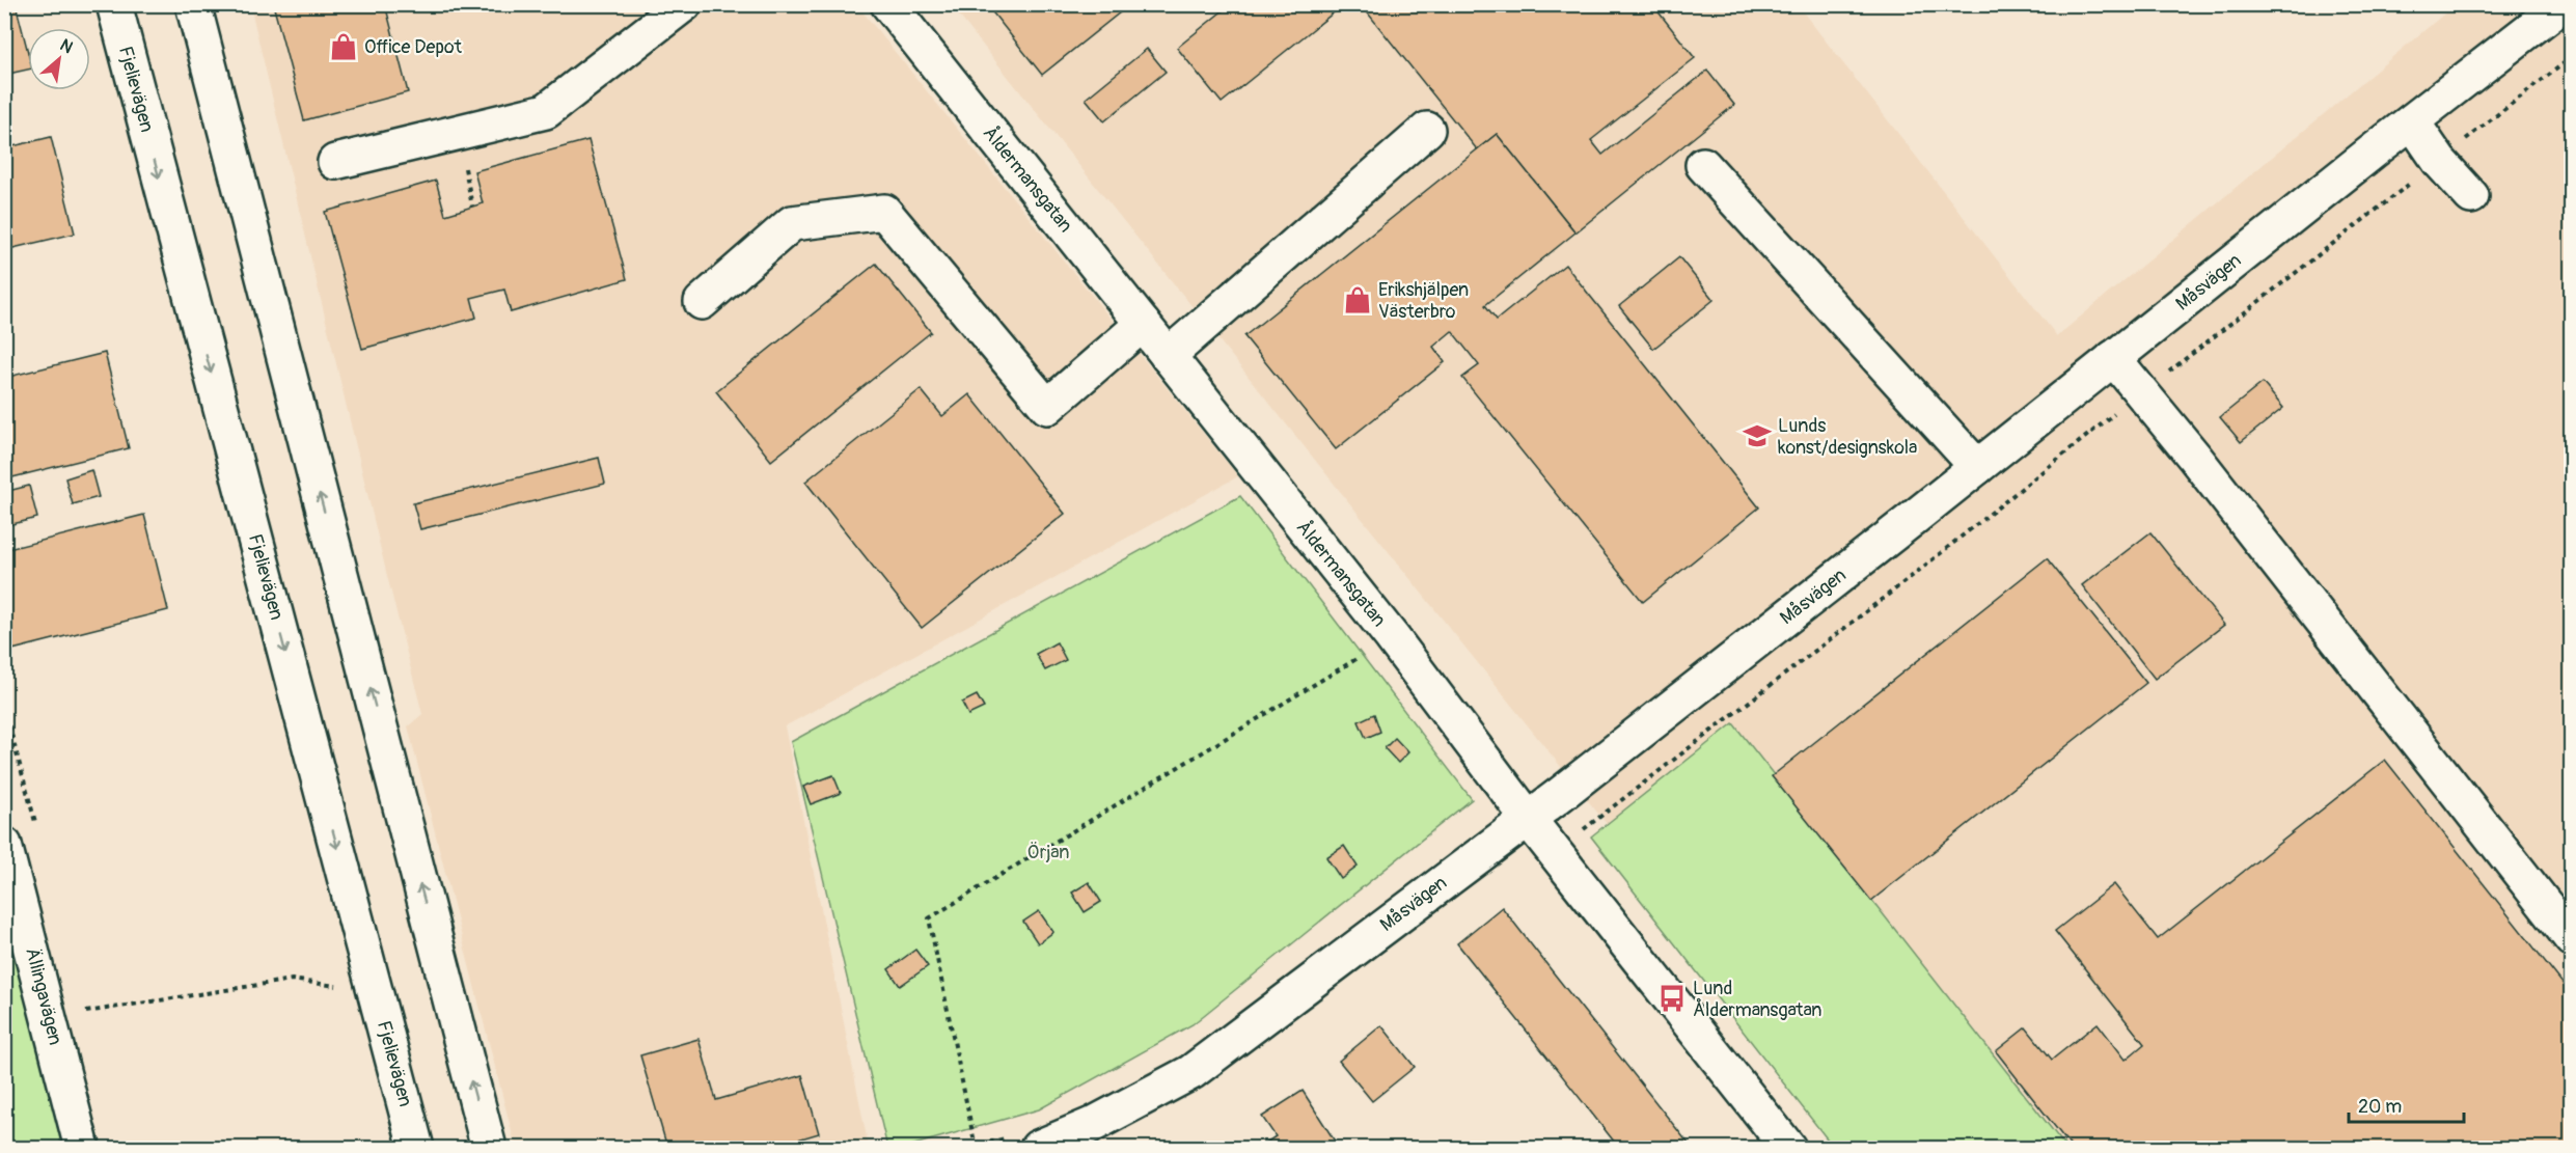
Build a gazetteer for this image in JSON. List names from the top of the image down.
{
  "streets": {
    "street": [
      "Fjelievägen",
      "Åldermansgatan",
      "Måsvägen",
      "Ällingavägen"
    ]
  },
  "crossings": [
    ["Åldermansgatan", "Måsvägen"]
  ],
  "parks": ["Örjan"],
  "places": {
    "shop": ["Office Depot", "Erikshjälpen Västerbro"],
    "school or university": ["Lunds konst/designskola"],
    "bus stop": ["Lund Åldermansgatan"]
  },
  "scale_bar": "20 m",
  "north": "top right"
}
